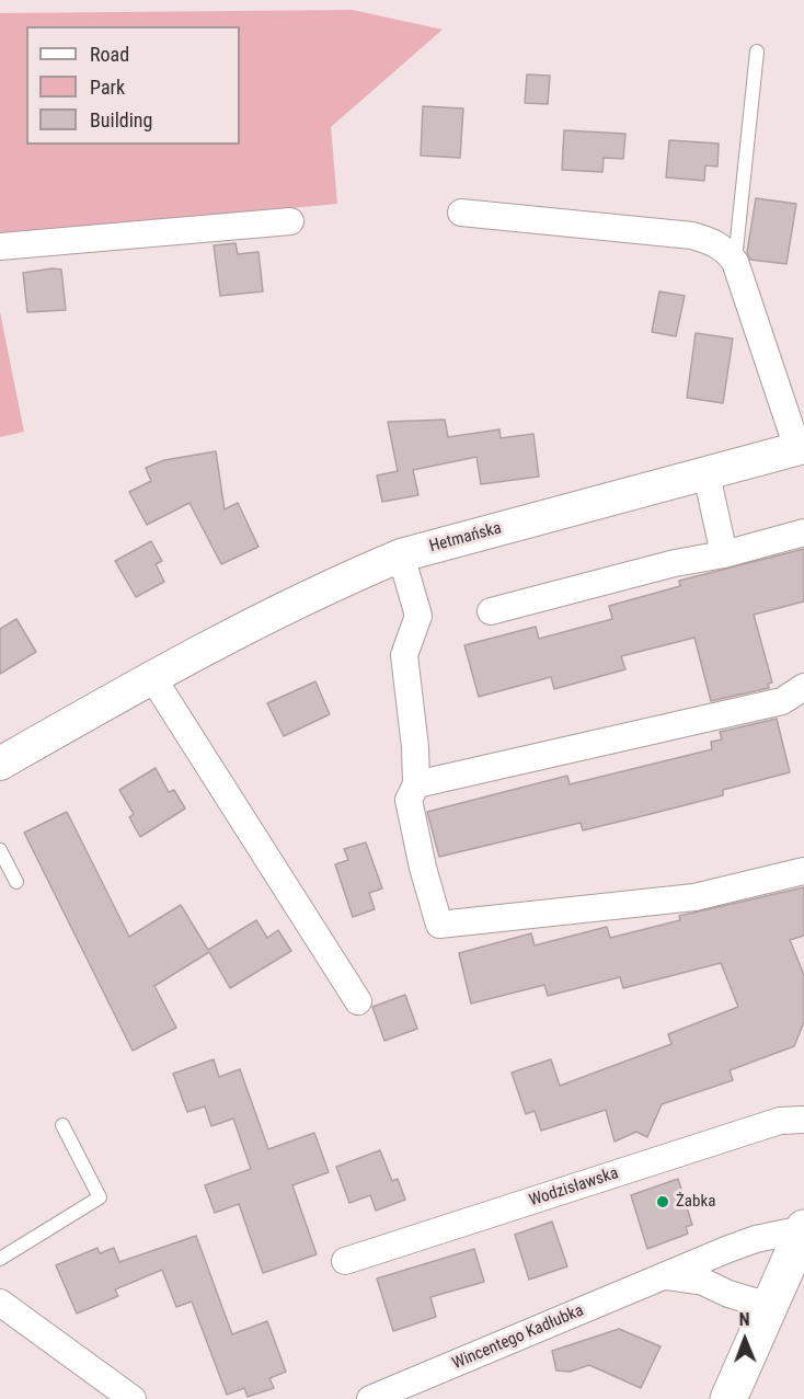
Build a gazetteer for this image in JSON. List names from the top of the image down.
{
  "streets": {
    "street": ["Hetmańska", "Wodzisławska", "Wincentego Kadłubka"]
  },
  "places": ["Żabka"],
  "legend": ["Road", "Park", "Building"],
  "north": "top"
}
